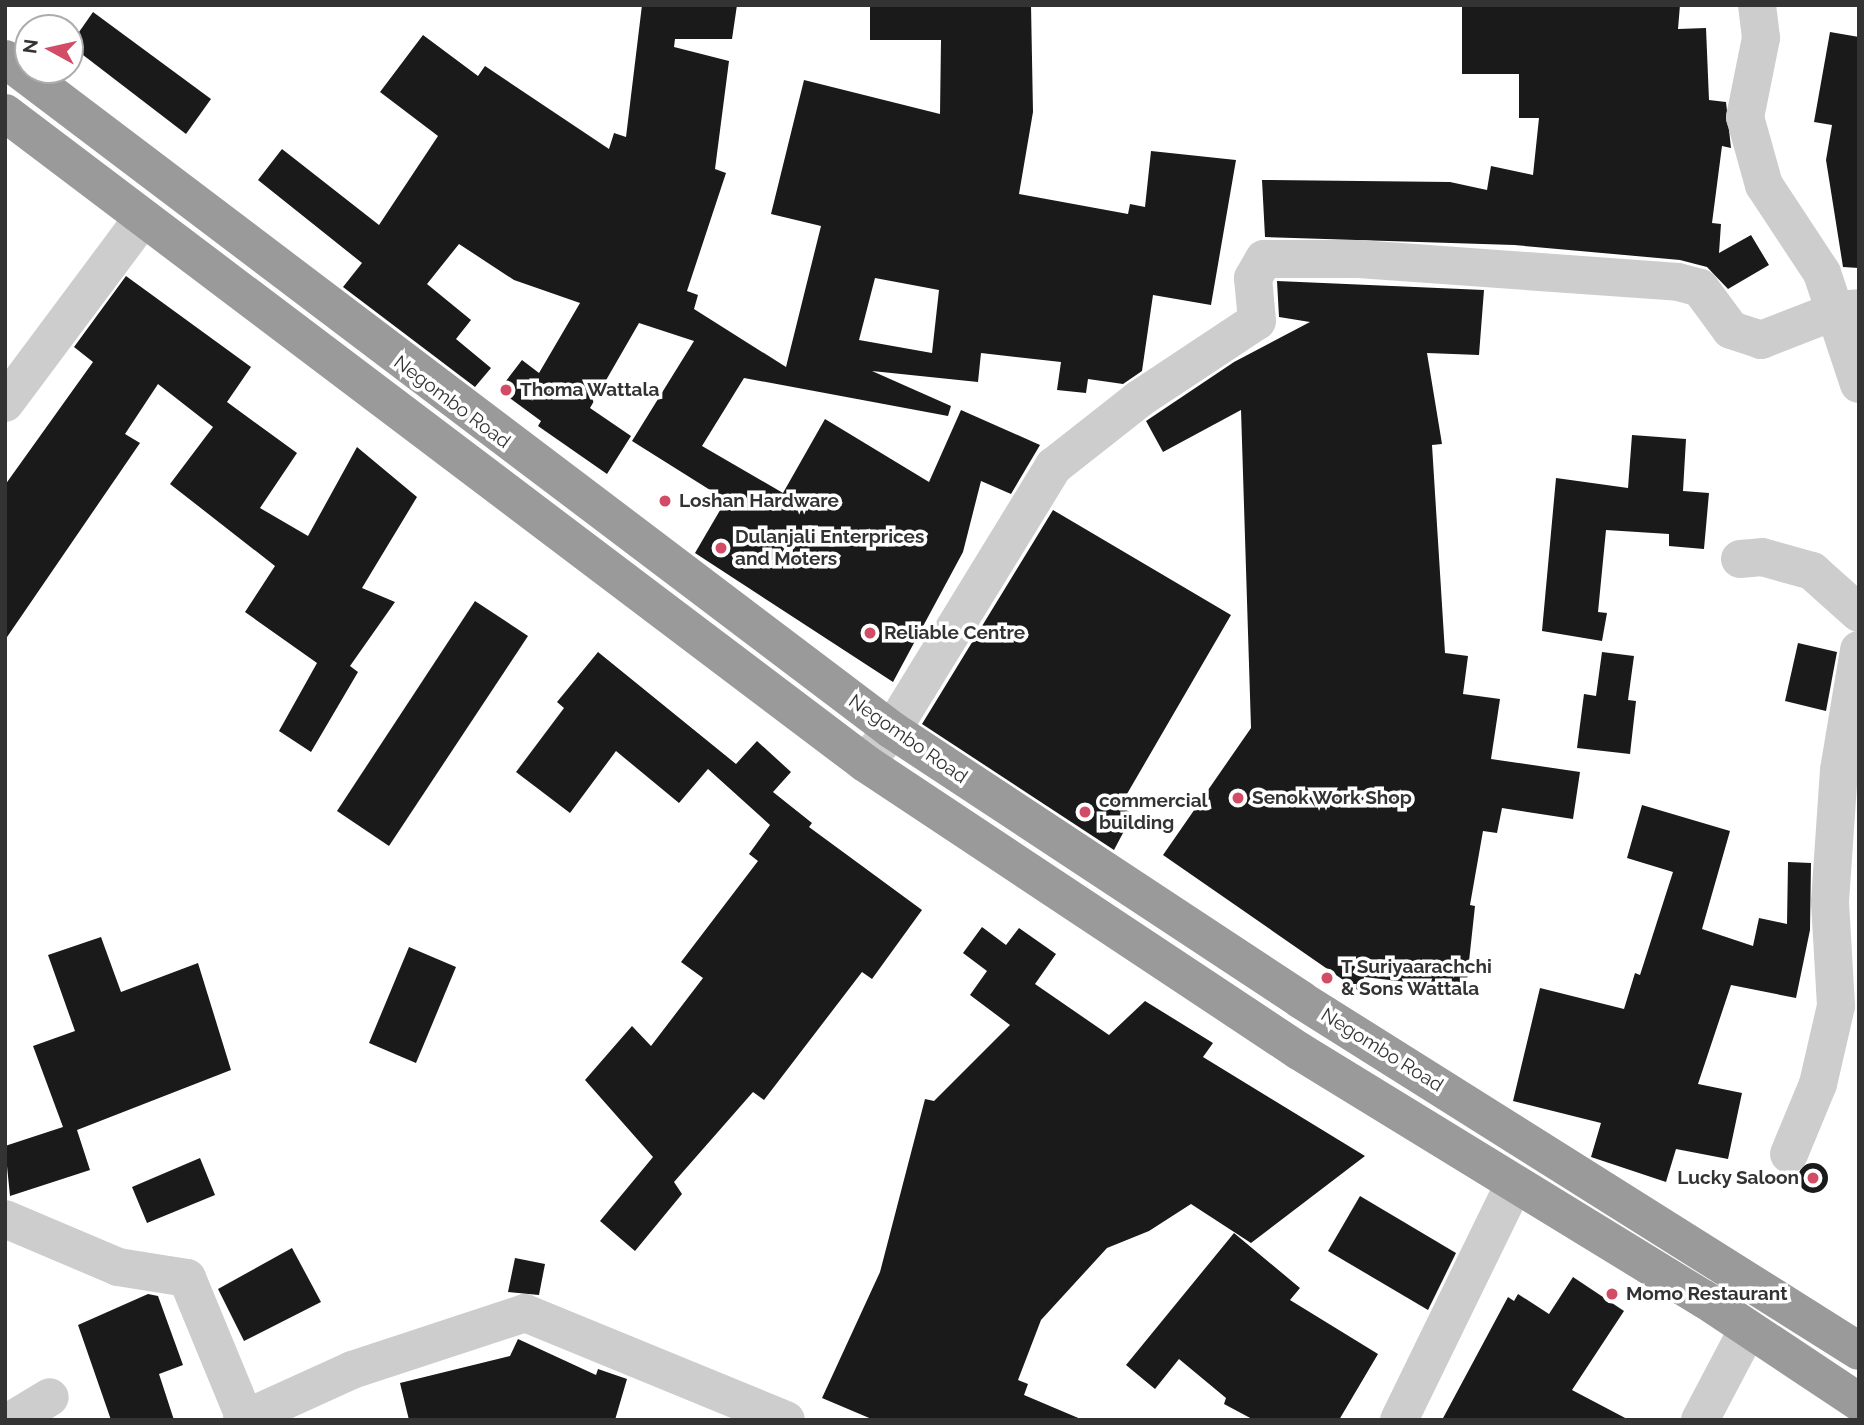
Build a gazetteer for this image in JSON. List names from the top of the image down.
{
  "streets": {
    "highway": ["Negombo Road"]
  },
  "places": [
    "Thoma Wattala",
    "Loshan Hardware",
    "Dulanjali Enterprices and Moters",
    "Reliable Centre",
    "Senok Work Shop",
    "commercial building",
    "T Suriyaarachchi & Sons Wattala",
    "Lucky Saloon",
    "Momo Restaurant"
  ],
  "north": "left"
}
